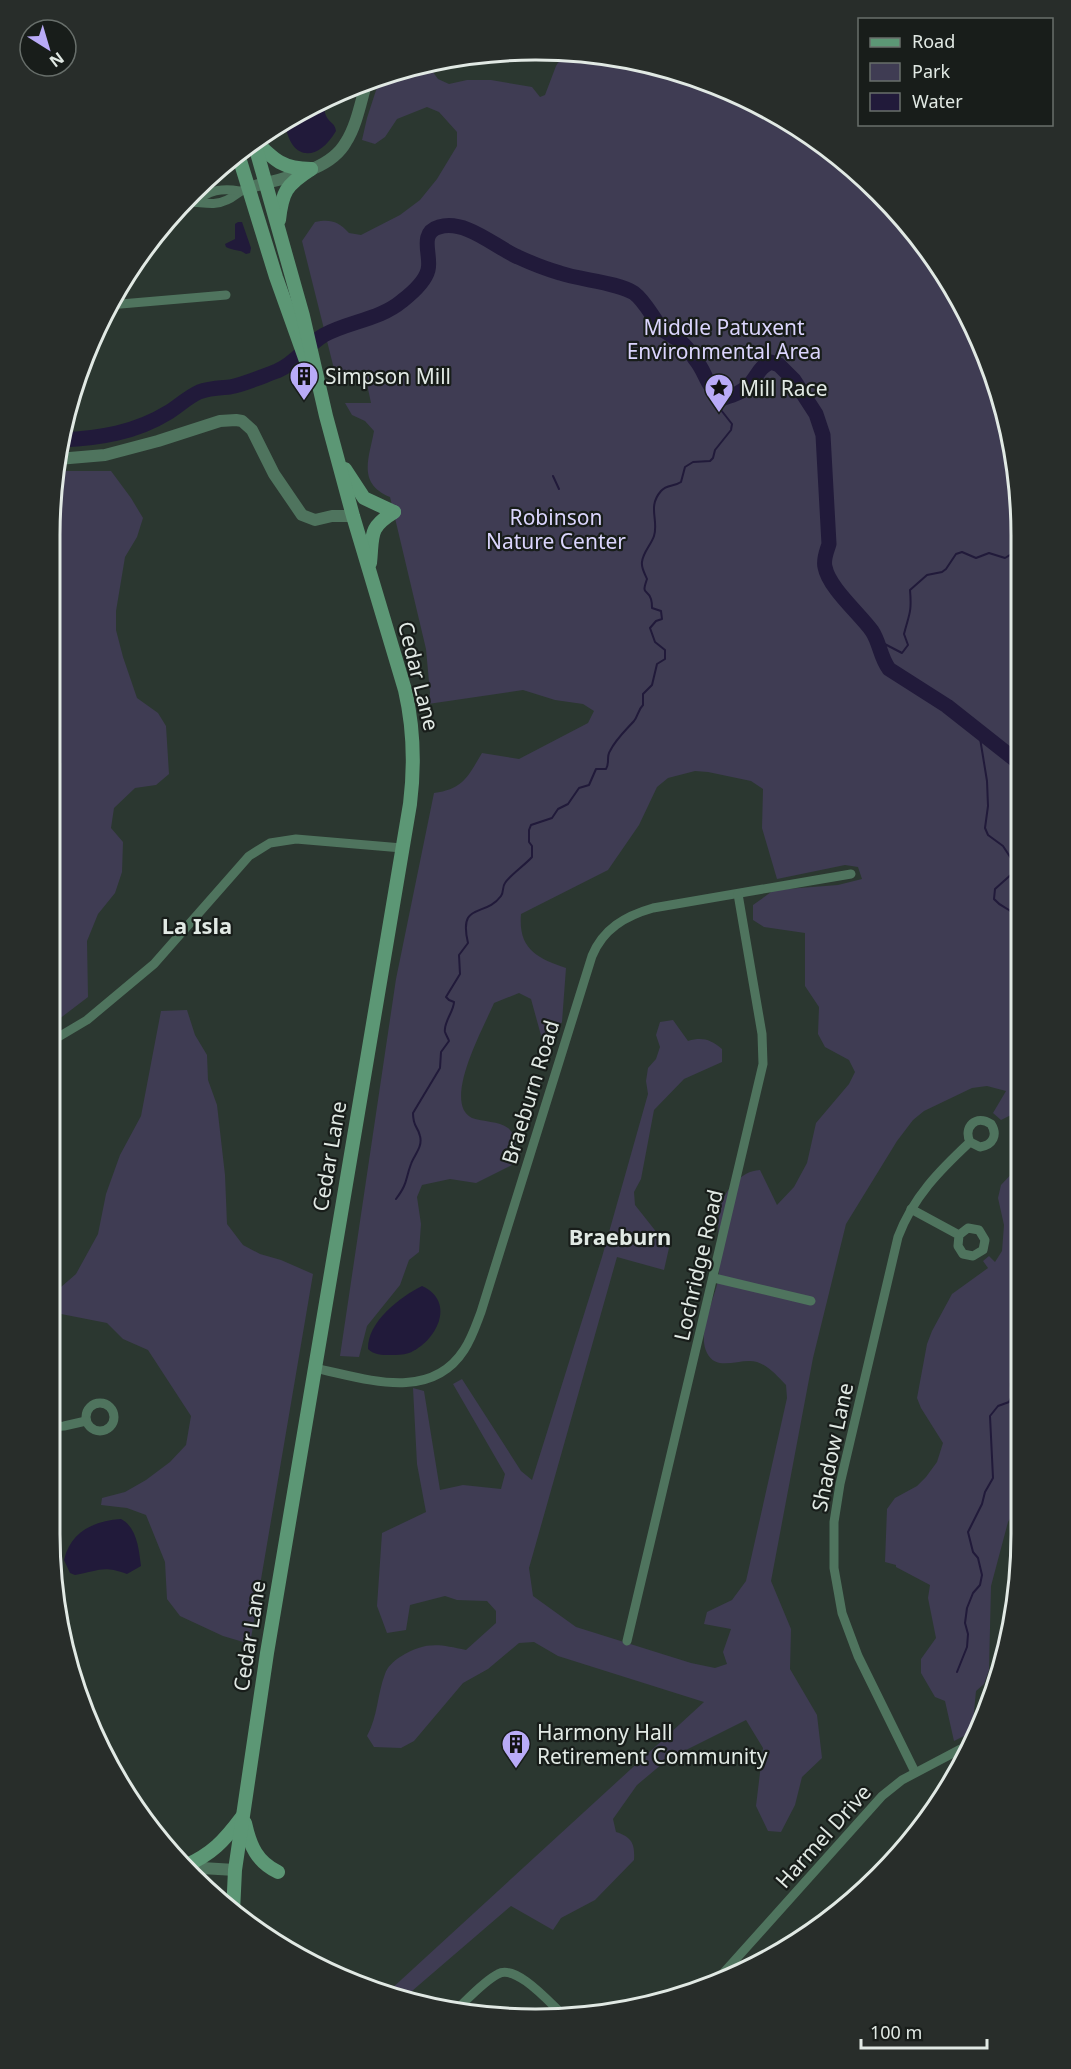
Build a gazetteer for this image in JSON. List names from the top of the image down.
{
  "streets": {
    "main road": ["Cedar Lane"],
    "street": [
      "Braeburn Road",
      "Lochridge Road",
      "Shadow Lane",
      "Harmel Drive"
    ]
  },
  "crossings": [
    ["Cedar Lane", "Braeburn Road"],
    ["Braeburn Road", "Lochridge Road"],
    ["Shadow Lane", "Harmel Drive"]
  ],
  "districts": ["La Isla", "Braeburn"],
  "parks": ["Middle Patuxent Environmental Area", "Robinson Nature Center"],
  "places": {
    "building": ["Simpson Mill", "Harmony Hall Retirement Community"],
    "place": ["Mill Race"]
  },
  "legend": ["Road", "Park", "Water"],
  "scale_bar": "100 m",
  "north": "bottom right"
}
